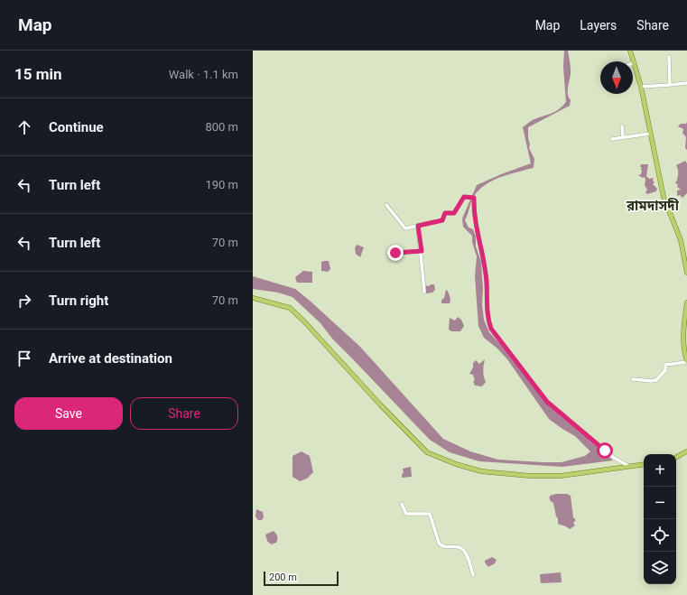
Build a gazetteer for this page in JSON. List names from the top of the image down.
{
  "districts": ["রামদাসদী"],
  "scale_bar": "200 m",
  "north": "bottom",
  "page": {
    "header": "Map",
    "nav": ["Map", "Layers", "Share"],
    "heading": ["15 min", "Walk · 1.1 km"],
    "list": [
      ["Continue", "800 m"],
      ["Turn left", "190 m"],
      ["Turn left", "70 m"],
      ["Turn right", "70 m"],
      "Arrive at destination"
    ],
    "buttons": ["Save", "Share"],
    "map_buttons": ["+", "−"],
    "scale": "200 m"
  }
}
